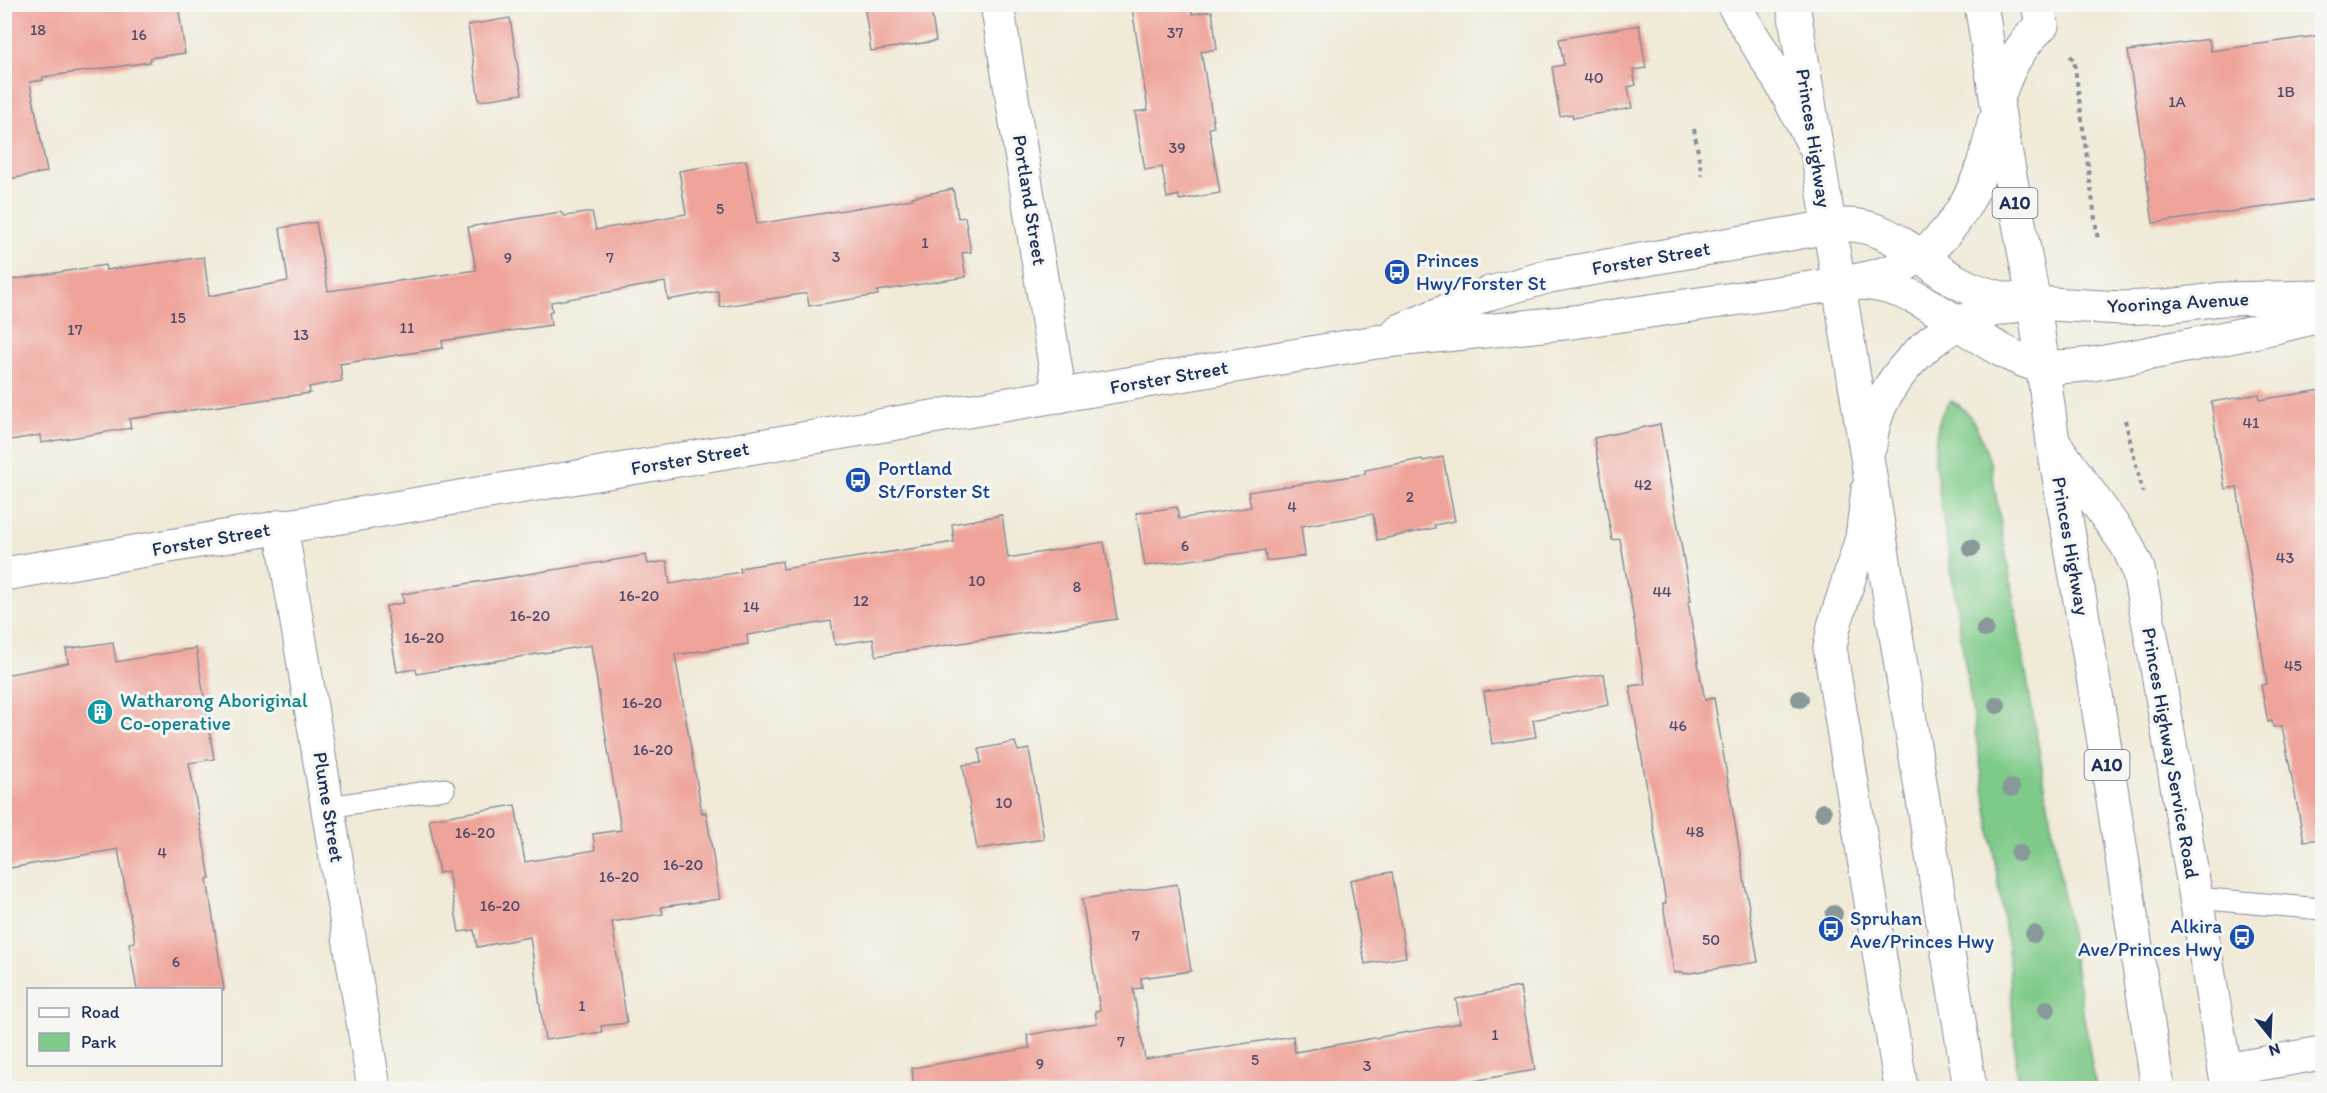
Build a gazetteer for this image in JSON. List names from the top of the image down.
{
  "streets": {
    "main road": [
      "Princes Highway",
      "Portland Street",
      "A10",
      "Forster Street",
      "Yooringa Avenue",
      "Princes Highway Service Road",
      "Plume Street"
    ]
  },
  "crossings": [
    ["Princes Highway", "Forster Street"],
    ["Princes Highway", "Yooringa Avenue"],
    ["Princes Highway", "Princes Highway Service Road"],
    ["Portland Street", "Forster Street"],
    ["Forster Street", "Yooringa Avenue"],
    ["Forster Street", "Plume Street"]
  ],
  "places": {
    "bus stop": [
      "Princes Hwy/Forster St",
      "Portland St/Forster St",
      "Spruhan Ave/Princes Hwy",
      "Alkira Ave/Princes Hwy"
    ],
    "building": ["Watharong Aboriginal Co-operative"]
  },
  "house_numbers": [
    "18",
    "37",
    "16",
    "40",
    "1B",
    "1A",
    "39",
    "5",
    "1",
    "3",
    "9",
    "7",
    "15",
    "11",
    "17",
    "13",
    "41",
    "42",
    "2",
    "4",
    "6",
    "43",
    "10",
    "8",
    "44",
    "16-20",
    "12",
    "14",
    "16-20",
    "16-20",
    "45",
    "16-20",
    "46",
    "16-20",
    "10",
    "48",
    "16-20",
    "4",
    "16-20",
    "16-20",
    "16-20",
    "7",
    "50",
    "6",
    "1",
    "1",
    "7",
    "5",
    "9",
    "3"
  ],
  "legend": ["Road", "Park"],
  "north": "bottom"
}
